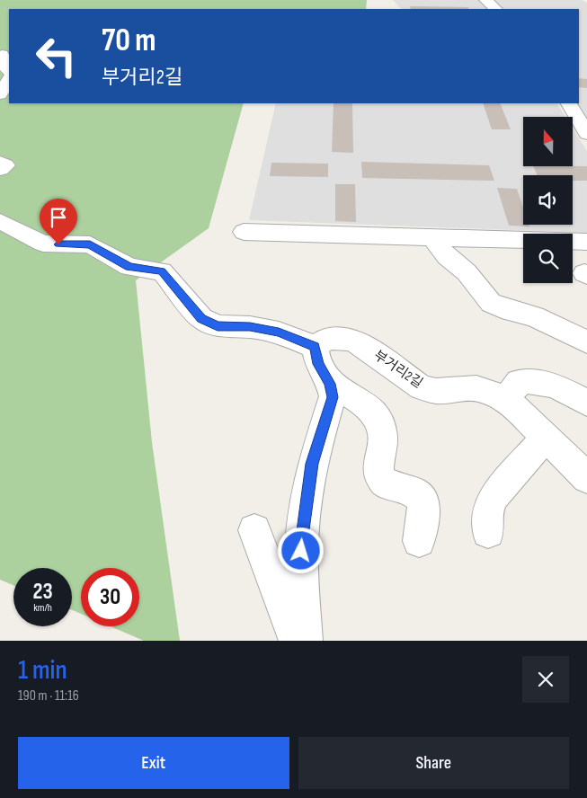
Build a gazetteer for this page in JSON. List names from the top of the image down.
{
  "streets": {
    "street": ["부거리2길"]
  },
  "north": "top",
  "page": {
    "turn": ["70 m", "부거리2길"],
    "speed": "23 km/h",
    "limit": "30",
    "heading": ["1 min", "190 m · 11:16"],
    "buttons": ["Exit", "Share"]
  }
}
